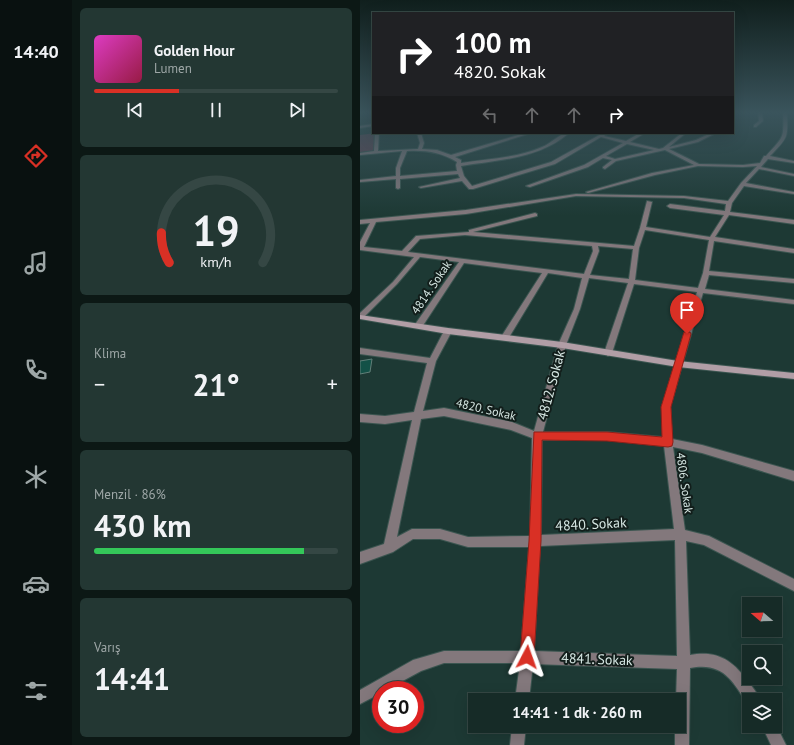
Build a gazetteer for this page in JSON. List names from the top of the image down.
{
  "streets": {
    "street": [
      "4814. Sokak",
      "4812. Sokak",
      "4820. Sokak",
      "4806. Sokak",
      "4840. Sokak",
      "4841. Sokak"
    ]
  },
  "crossings": [
    ["4812. Sokak", "4820. Sokak"],
    ["4812. Sokak", "4840. Sokak"],
    ["4812. Sokak", "4841. Sokak"],
    ["4820. Sokak", "4806. Sokak"],
    ["4806. Sokak", "4840. Sokak"],
    ["4806. Sokak", "4841. Sokak"]
  ],
  "north": "left",
  "page": {
    "tabs": "14:40",
    "turn": ["100 m", "4820. Sokak"],
    "song": ["Golden Hour", "Lumen"],
    "tile": [
      "Klima",
      ["Menzil · 86%", "430 km"],
      ["Varış", "14:41"]
    ],
    "heat": ["−", "21°", "+"],
    "limit": "30",
    "trip": "14:41 · 1 dk · 260 m",
    "gauge": ["19", "km/h"]
  }
}
